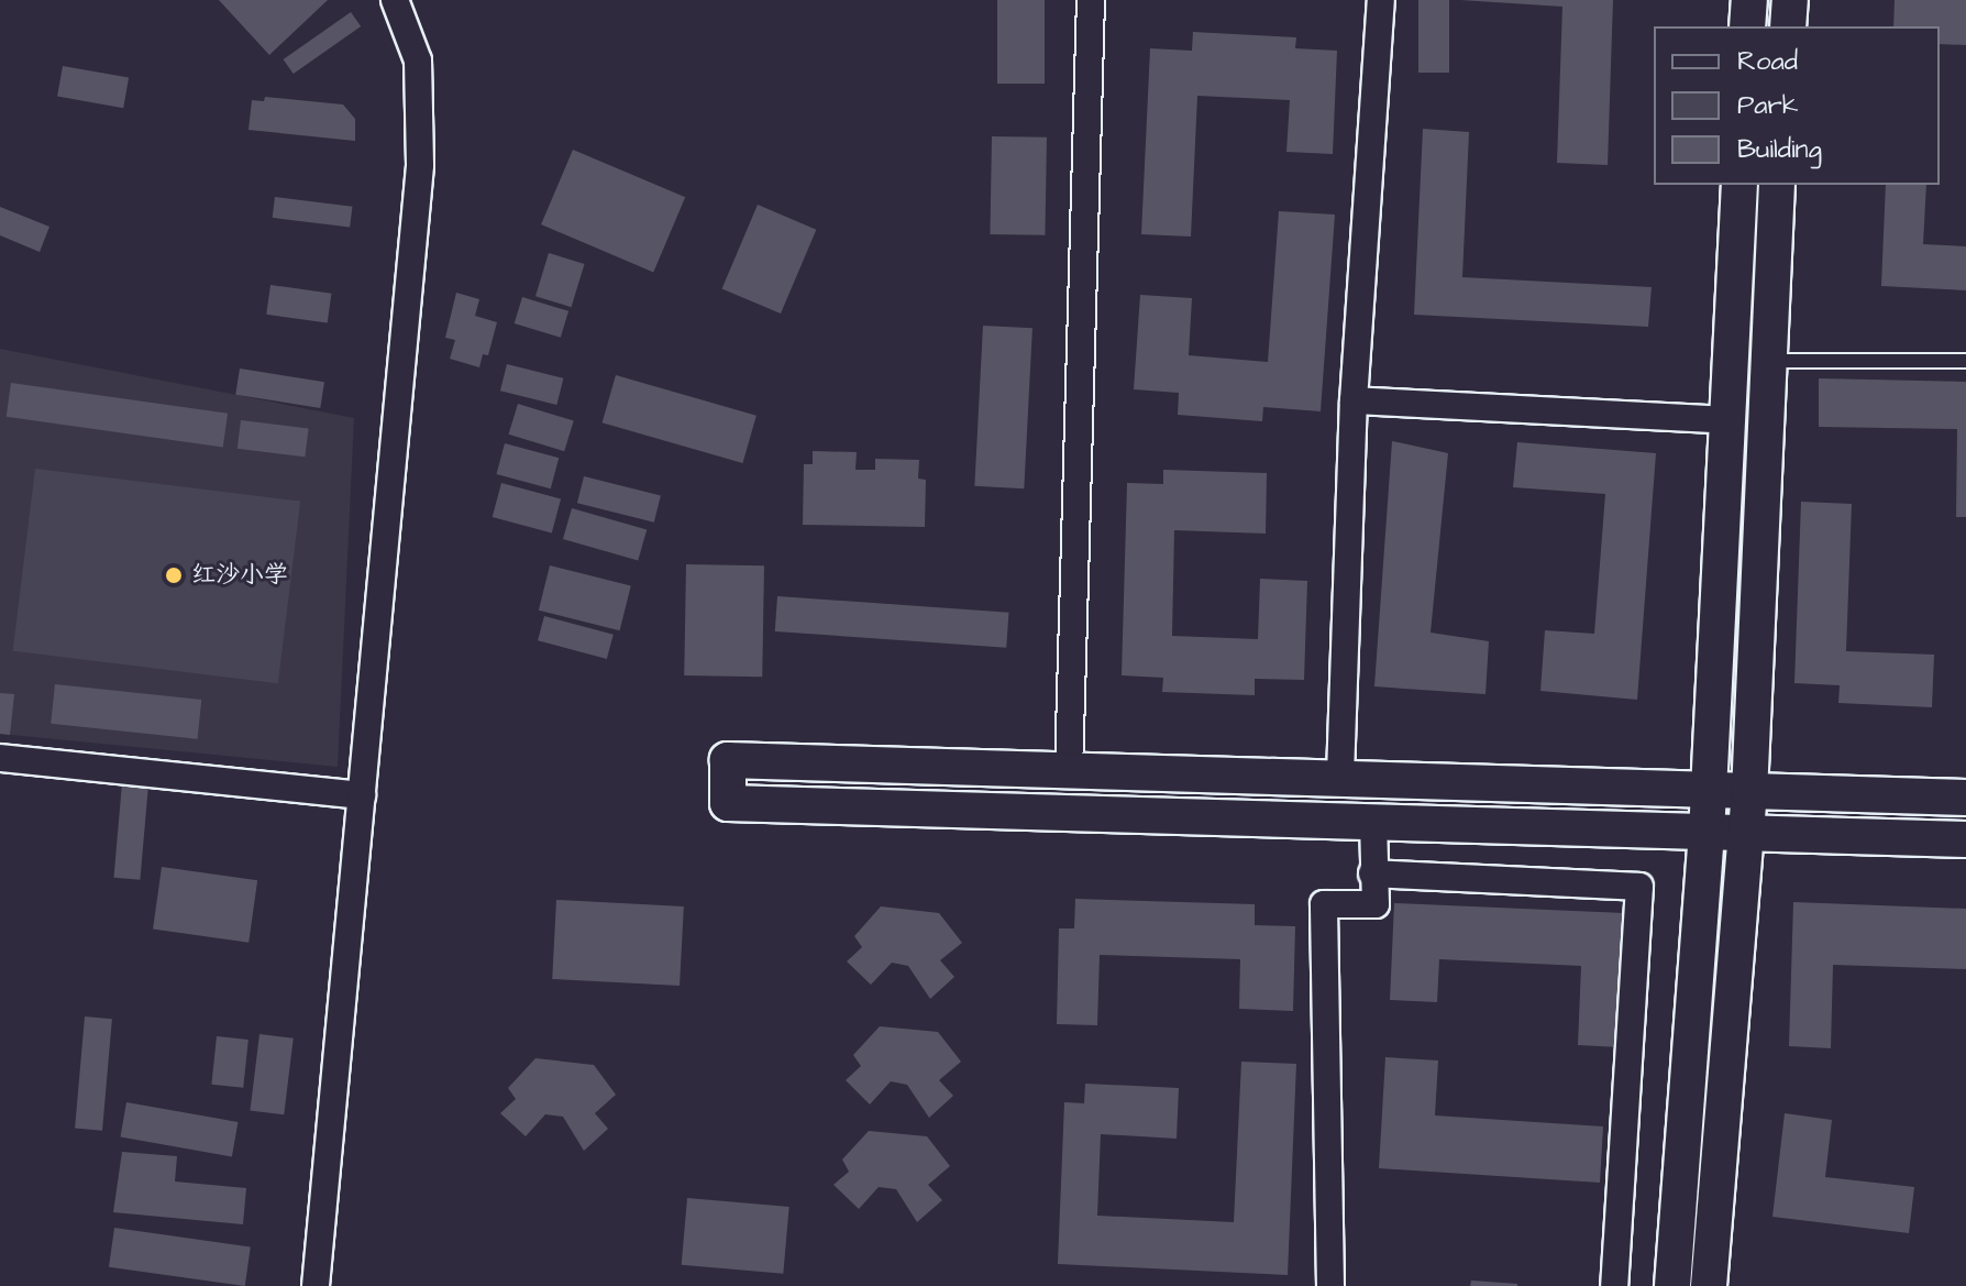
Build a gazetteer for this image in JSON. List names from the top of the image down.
{
  "places": ["红沙小学"],
  "legend": ["Road", "Park", "Building"]
}
